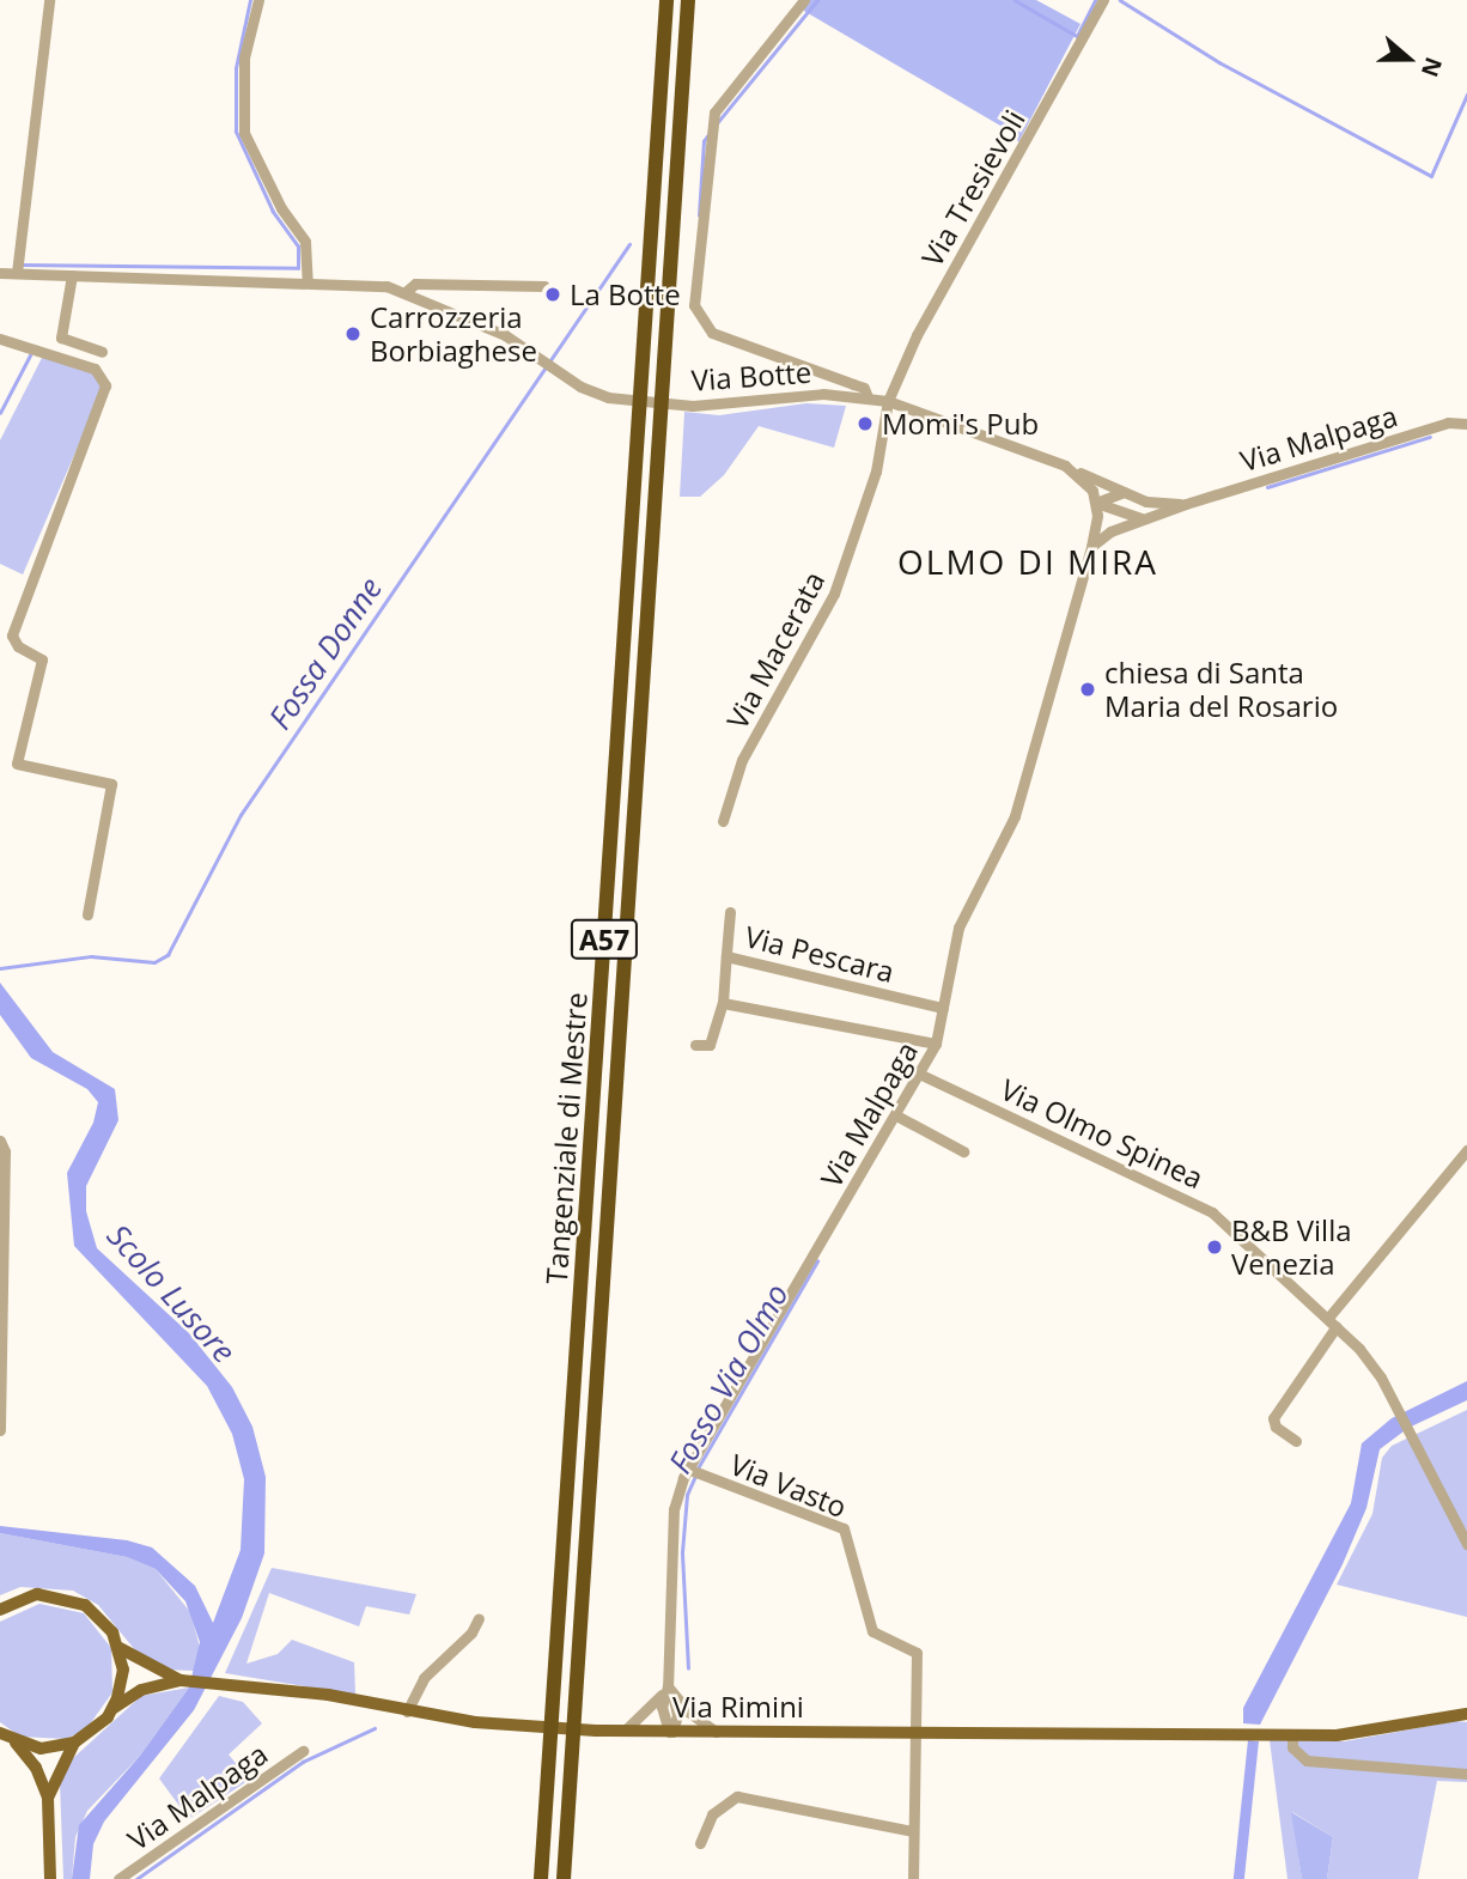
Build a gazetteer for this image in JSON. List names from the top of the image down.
{
  "streets": {
    "highway": ["A57", "Tangenziale di Mestre"],
    "main road": ["Via Rimini"],
    "street": [
      "Via Tresievoli",
      "Via Botte",
      "Via Malpaga",
      "Via Macerata",
      "Via Pescara",
      "Via Olmo Spinea",
      "Via Vasto"
    ]
  },
  "crossings": [
    ["Via Tresievoli", "Via Botte"],
    ["Via Tresievoli", "Via Macerata"],
    ["Via Botte", "Via Malpaga"],
    ["Via Botte", "Via Macerata"],
    ["Via Malpaga", "Via Pescara"],
    ["Via Malpaga", "Via Olmo Spinea"],
    ["Via Malpaga", "Via Vasto"],
    ["Via Malpaga", "Via Rimini"],
    ["Via Vasto", "Via Rimini"]
  ],
  "districts": ["OLMO DI MIRA"],
  "water": ["Fossa Donne", "Scolo Lusore", "Fosso Via Olmo"],
  "places": [
    "La Botte",
    "Carrozzeria Borbiaghese",
    "Momi's Pub",
    "chiesa di Santa Maria del Rosario",
    "B&B Villa Venezia"
  ],
  "north": "right"
}
